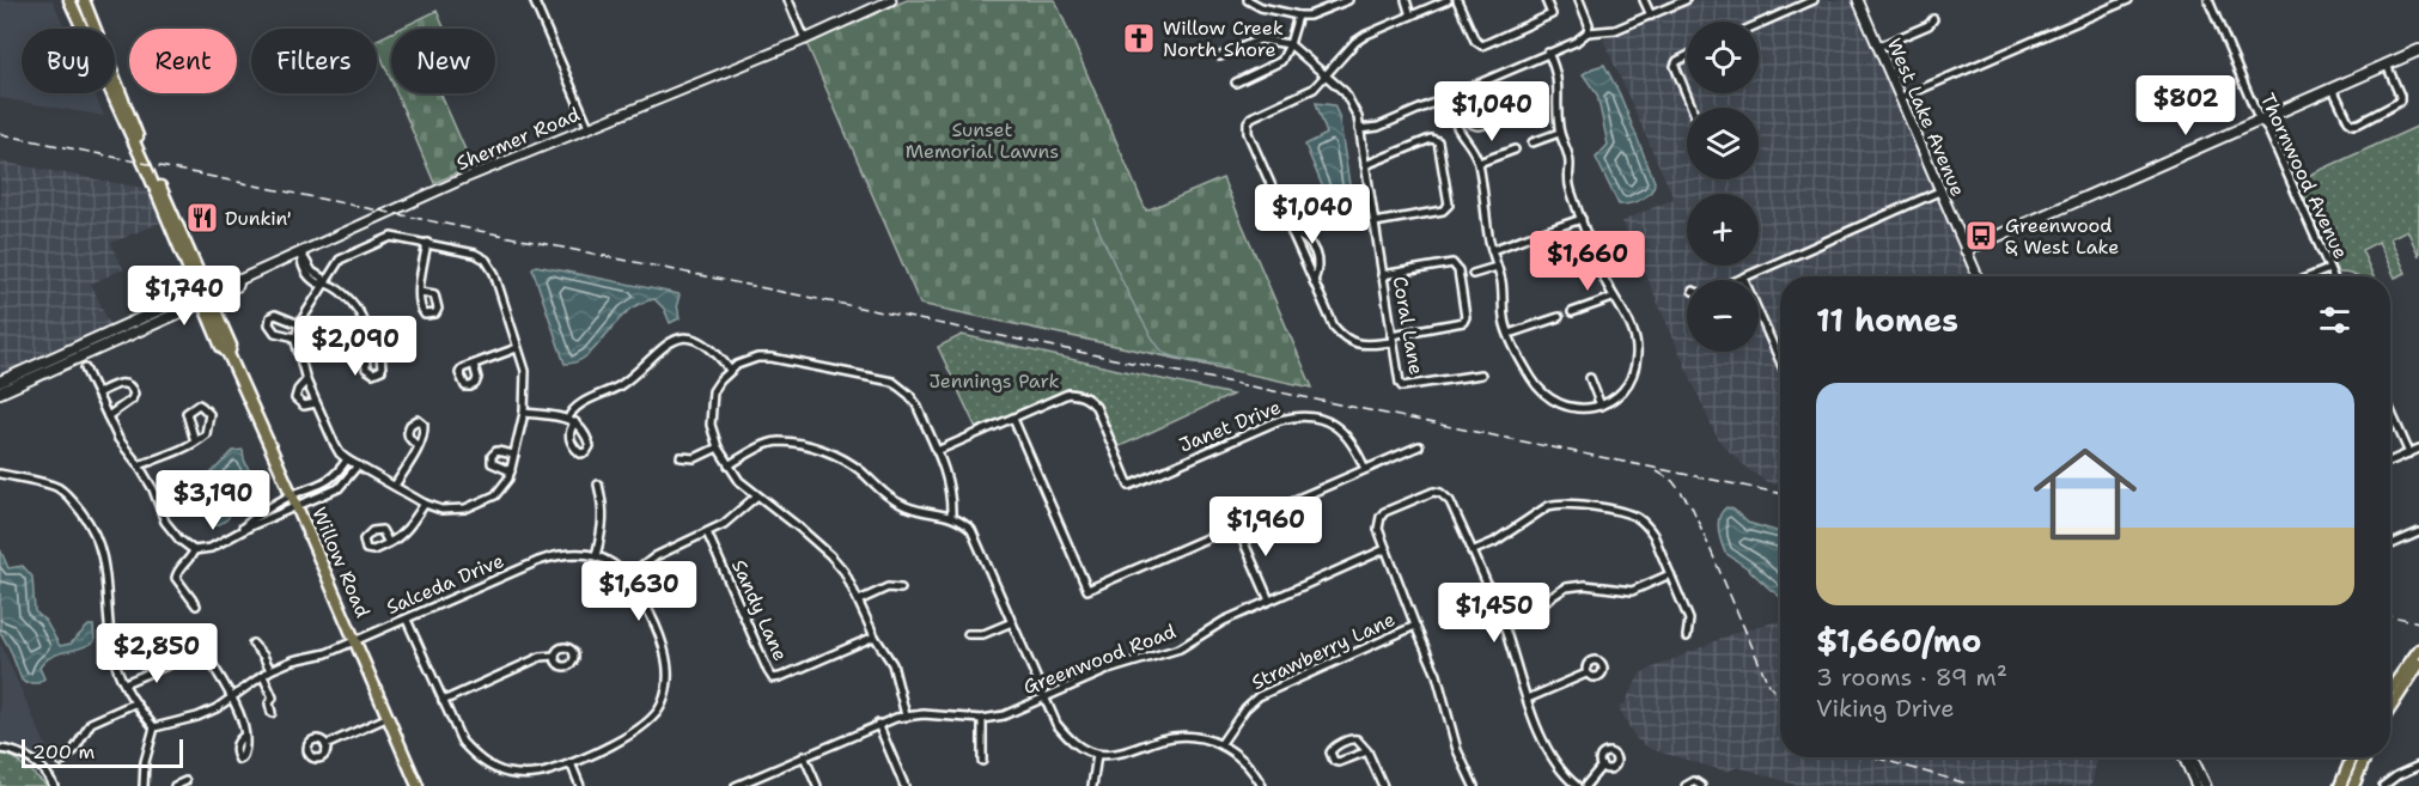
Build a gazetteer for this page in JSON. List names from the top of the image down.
{
  "streets": {
    "main road": ["Shermer Road", "Willow Road"],
    "street": [
      "West Lake Avenue",
      "Thornwood Avenue",
      "Coral Lane",
      "Janet Drive",
      "Salceda Drive",
      "Sandy Lane",
      "Strawberry Lane",
      "Greenwood Road"
    ]
  },
  "crossings": [
    ["Shermer Road", "Willow Road"],
    ["Willow Road", "Salceda Drive"]
  ],
  "parks": ["Sunset Memorial Lawns", "Jennings Park"],
  "places": {
    "church": ["Willow Creek North Shore"],
    "restaurant": ["Dunkin'"],
    "bus stop": ["Greenwood & West Lake"]
  },
  "scale_bar": "200 m",
  "page": {
    "map_buttons": ["+", "−"],
    "chip": [
      "Buy",
      "Rent",
      "Filters",
      "New"
    ],
    "price": [
      "$802",
      "$1,040",
      "$1,040",
      "$1,660",
      "$1,740",
      "$2,090",
      "$3,190",
      "$1,960",
      "$1,630",
      "$1,450",
      "$2,850"
    ],
    "heading": "11 homes",
    "list": [
      {
        "name": "$1,660/mo",
        "note": "3 rooms · 89 m² · Viking Drive"
      }
    ],
    "scale": "200 m"
  }
}
